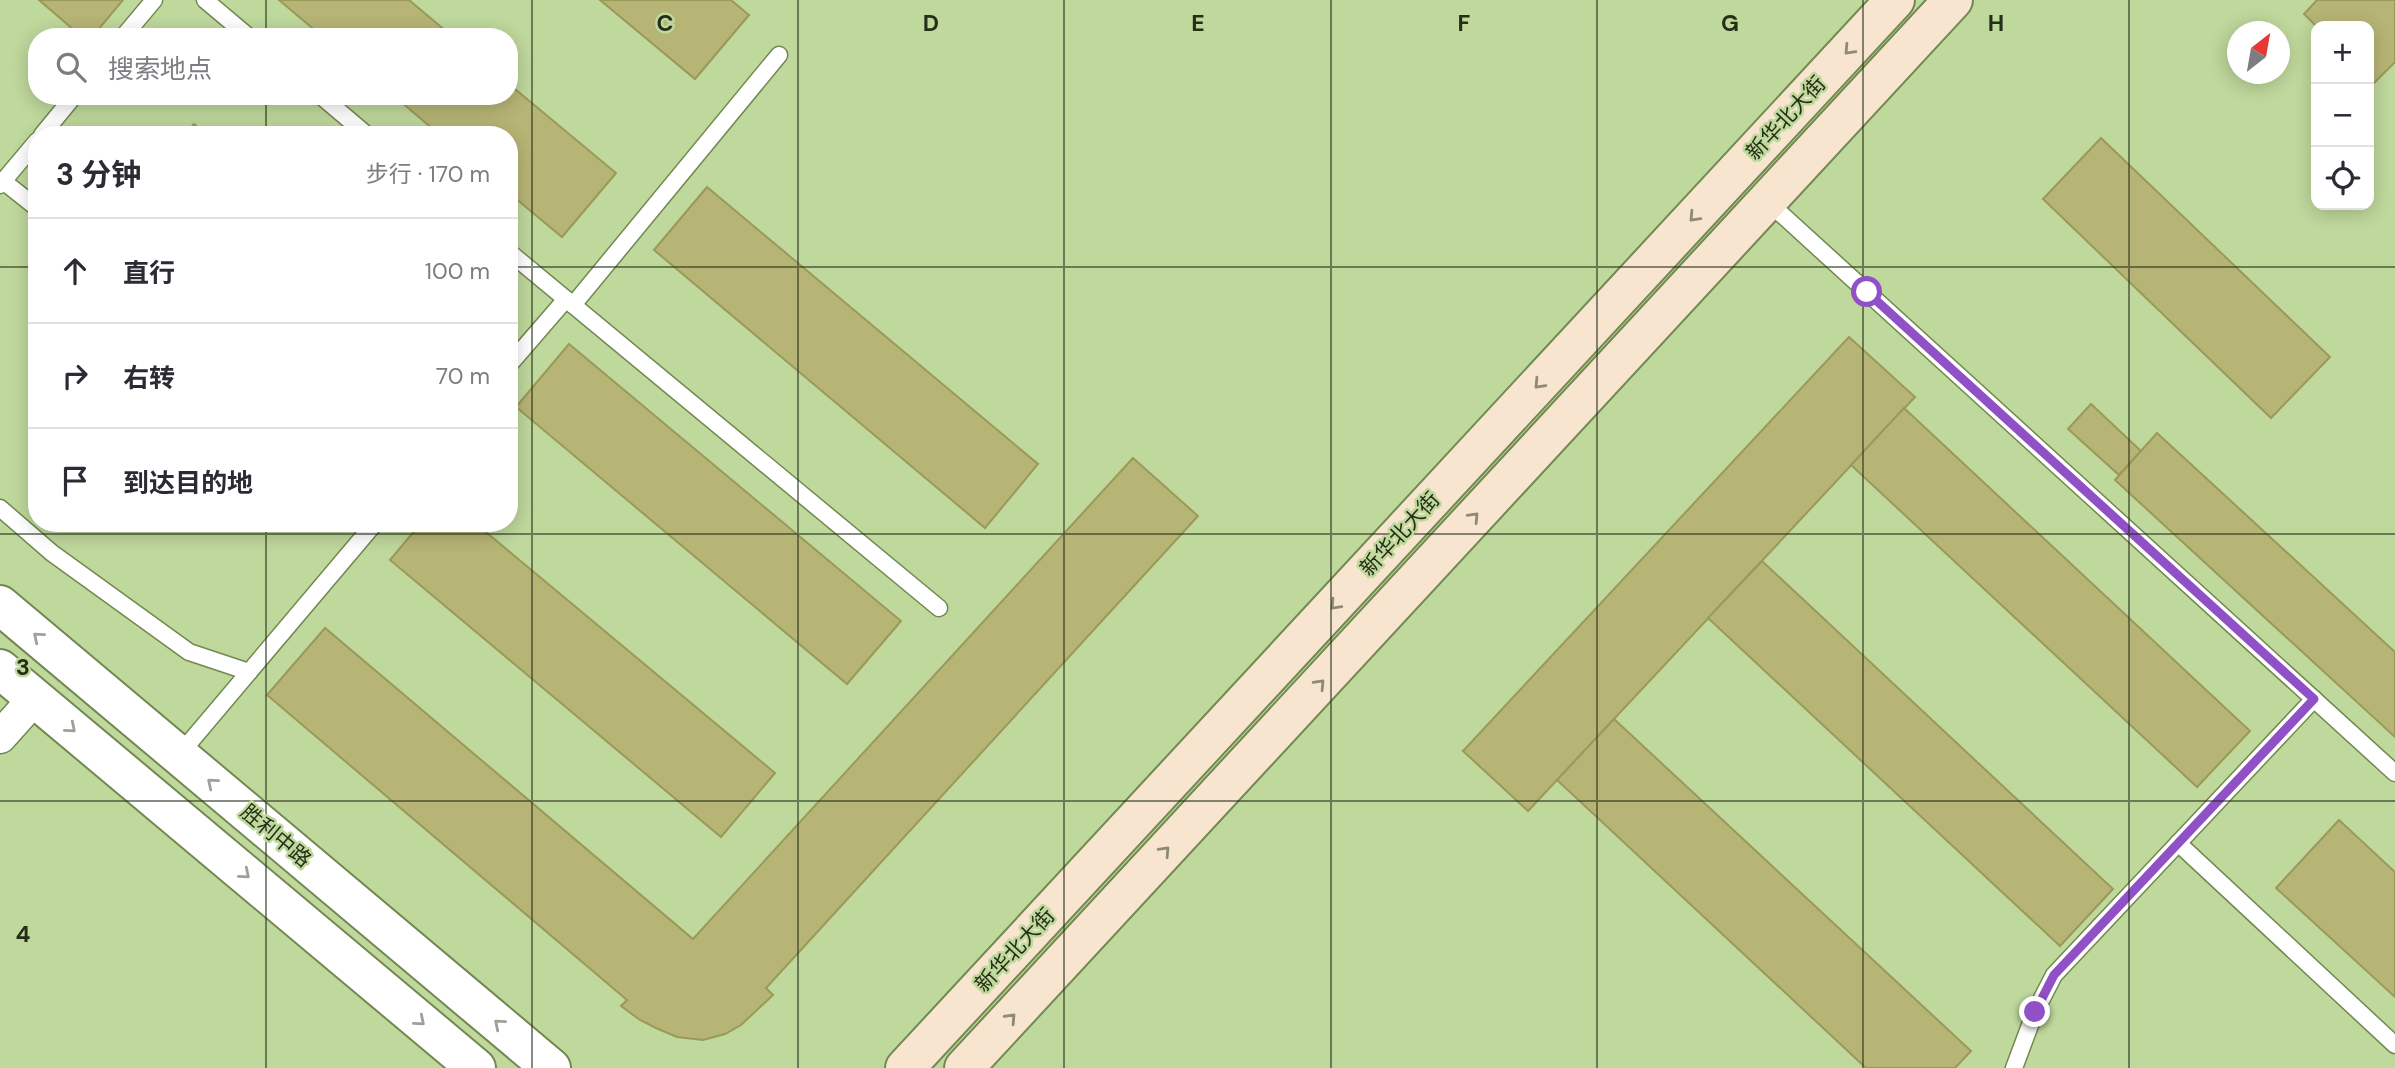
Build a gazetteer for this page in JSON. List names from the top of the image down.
{
  "streets": {
    "main road": ["新华北大街"],
    "street": ["胜利中路"]
  },
  "north": "top right",
  "page": {
    "map_buttons": ["+", "−"],
    "search": "搜索地点",
    "heading": ["3 分钟", "步行 · 170 m"],
    "list": [
      ["直行", "100 m"],
      ["右转", "70 m"],
      "到达目的地"
    ]
  },
  "grid": {
    "columns": [
      "C",
      "D",
      "E",
      "F",
      "G",
      "H"
    ],
    "rows": ["3", "4"]
  }
}
